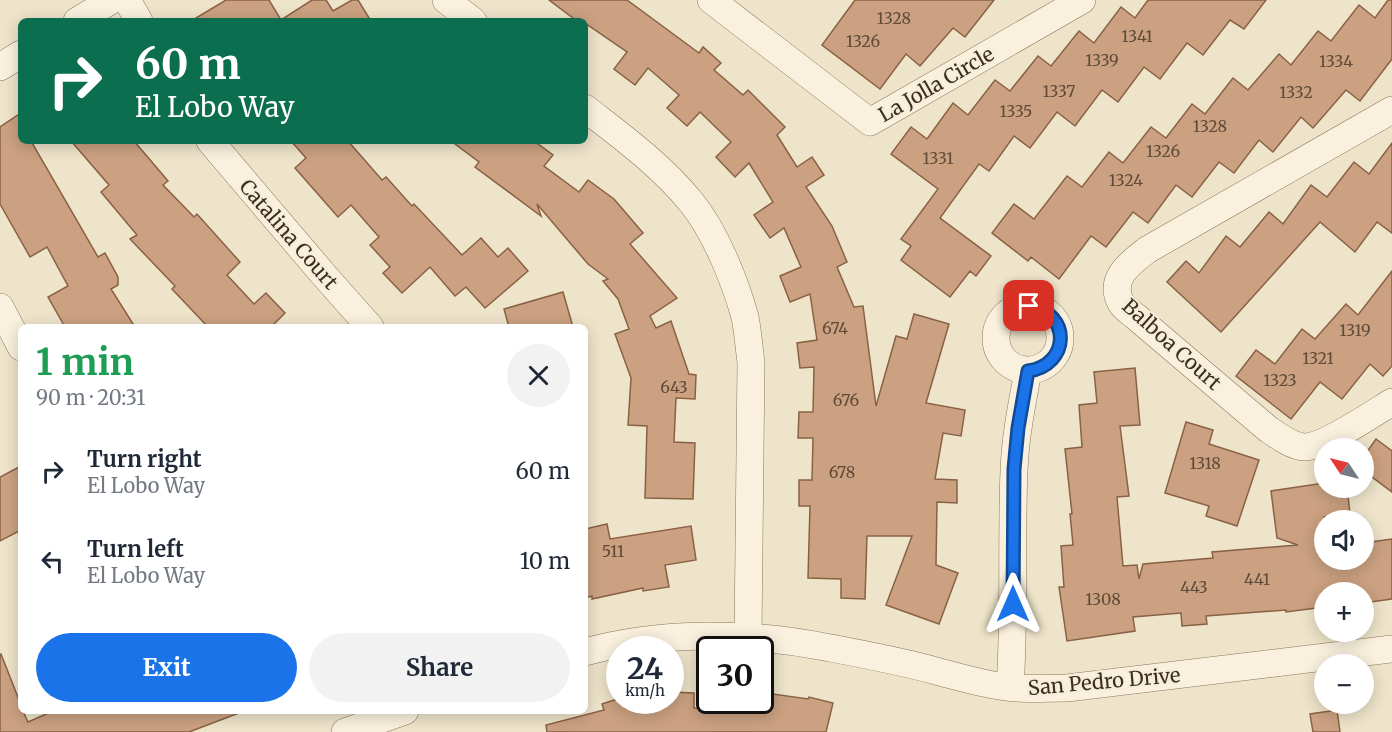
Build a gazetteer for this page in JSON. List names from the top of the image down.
{
  "streets": {
    "street": [
      "La Jolla Circle",
      "Catalina Court",
      "Balboa Court",
      "San Pedro Drive"
    ]
  },
  "house_numbers": [
    "1328",
    "1341",
    "1326",
    "1339",
    "1334",
    "1337",
    "1332",
    "1335",
    "1328",
    "1326",
    "1331",
    "1324",
    "674",
    "1319",
    "1321",
    "1323",
    "643",
    "676",
    "1318",
    "678",
    "511",
    "441",
    "443",
    "1308"
  ],
  "north": "top left",
  "page": {
    "turn": ["60 m", "El Lobo Way"],
    "heading": ["1 min", "90 m · 20:31"],
    "list": [
      {
        "name": "Turn right",
        "note": "El Lobo Way",
        "value": "60 m"
      },
      {
        "name": "Turn left",
        "note": "El Lobo Way",
        "value": "10 m"
      }
    ],
    "map_buttons": ["+", "−"],
    "buttons": ["Exit", "Share"],
    "speed": "24 km/h",
    "limit": "30"
  }
}
